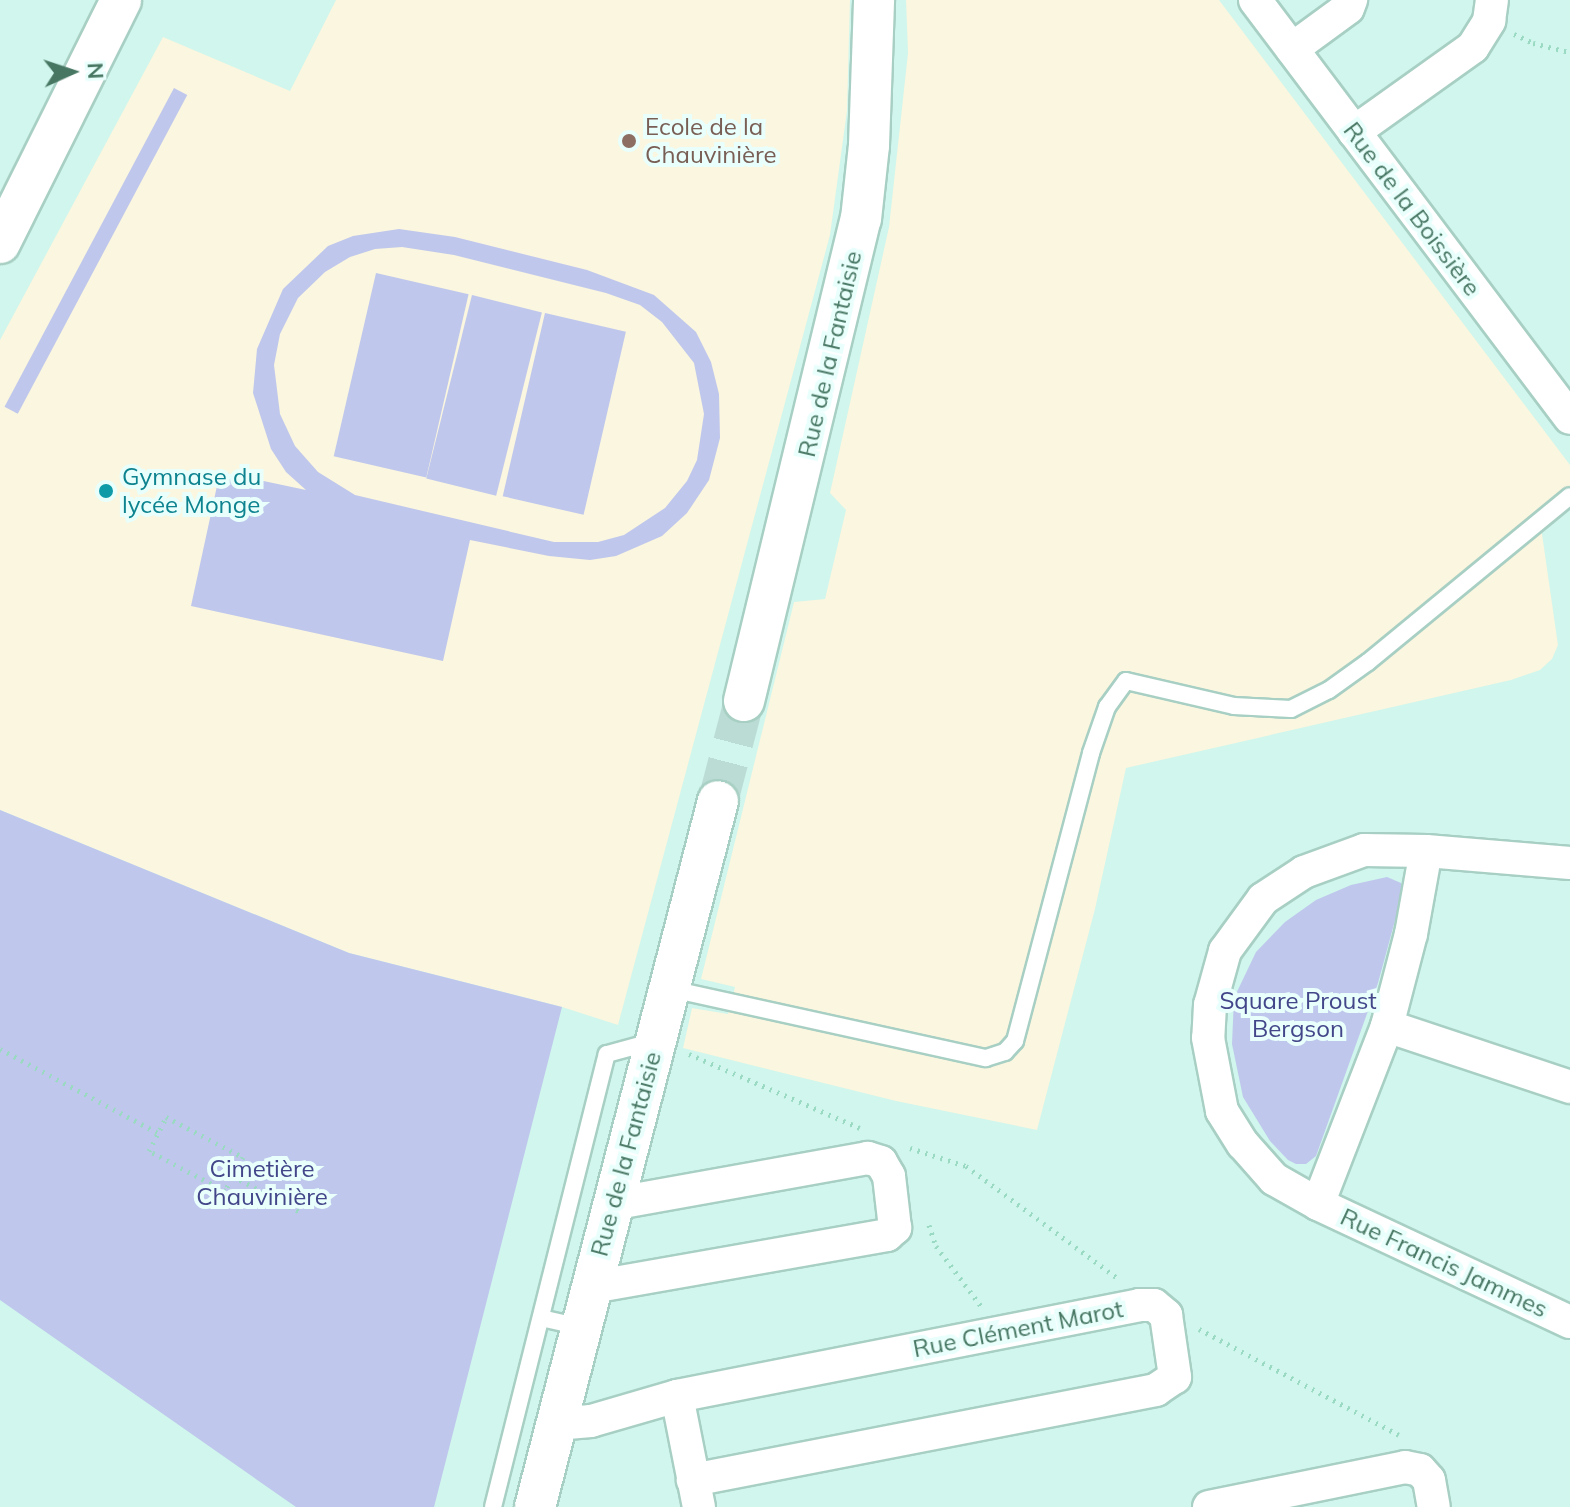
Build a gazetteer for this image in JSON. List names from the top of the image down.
{
  "streets": {
    "street": [
      "Rue de la Boissière",
      "Rue de la Fantaisie",
      "Rue Francis Jammes",
      "Rue Clément Marot"
    ]
  },
  "crossings": [
    ["Rue de la Fantaisie", "Rue Clément Marot"]
  ],
  "parks": ["Square Proust Bergson", "Cimetière Chauvinière"],
  "places": ["Ecole de la Chauvinière", "Gymnase du lycée Monge"],
  "north": "right"
}
